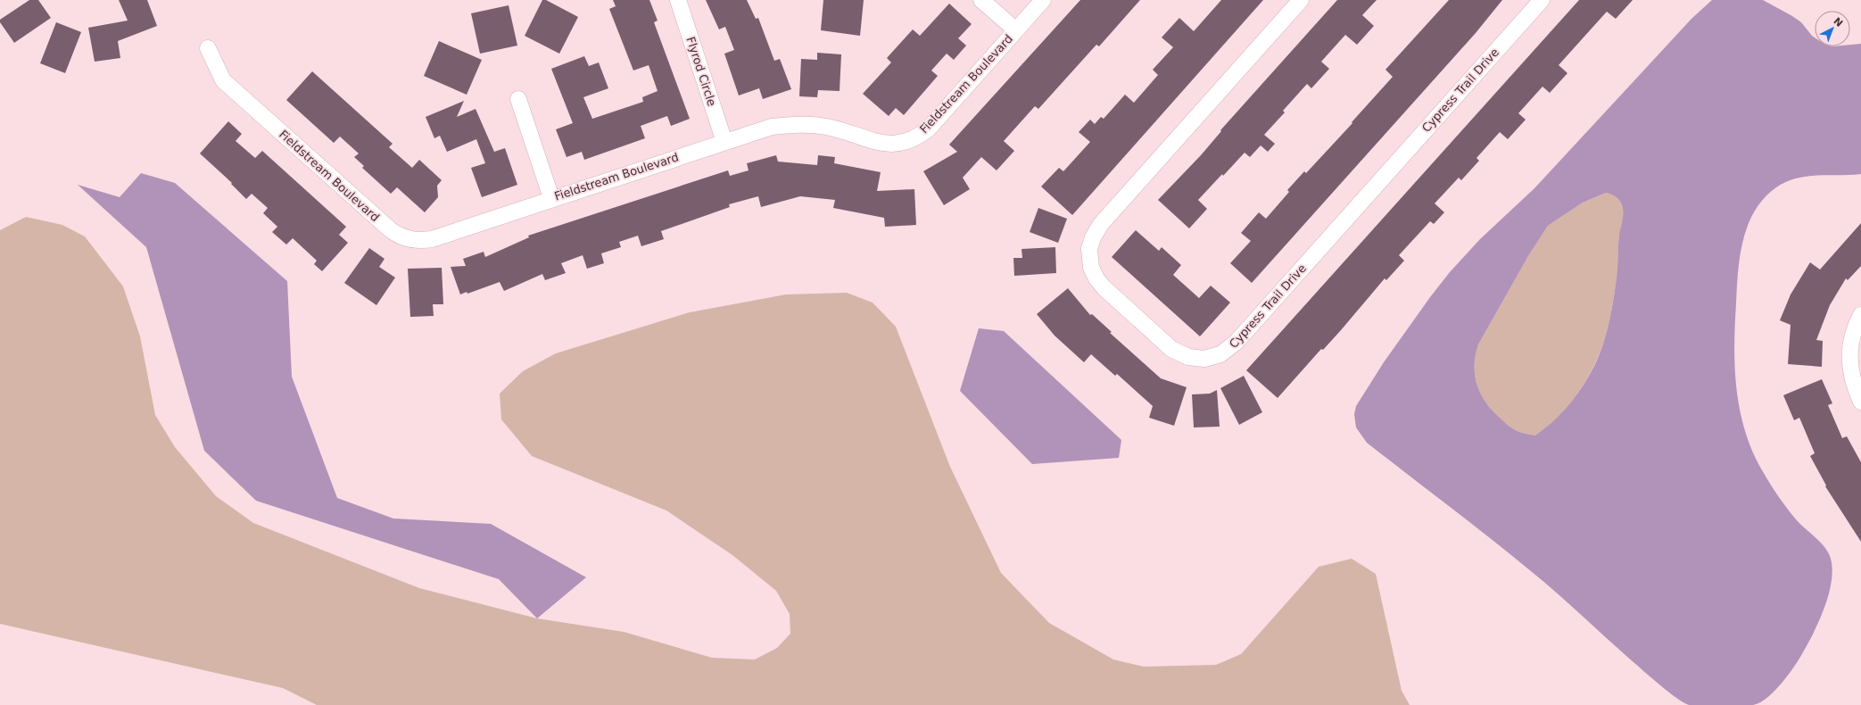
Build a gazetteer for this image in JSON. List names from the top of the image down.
{
  "streets": {
    "street": ["Flyrod Circle", "Fieldstream Boulevard", "Cypress Trail Drive"]
  },
  "crossings": [
    ["Flyrod Circle", "Fieldstream Boulevard"]
  ],
  "north": "top right"
}
